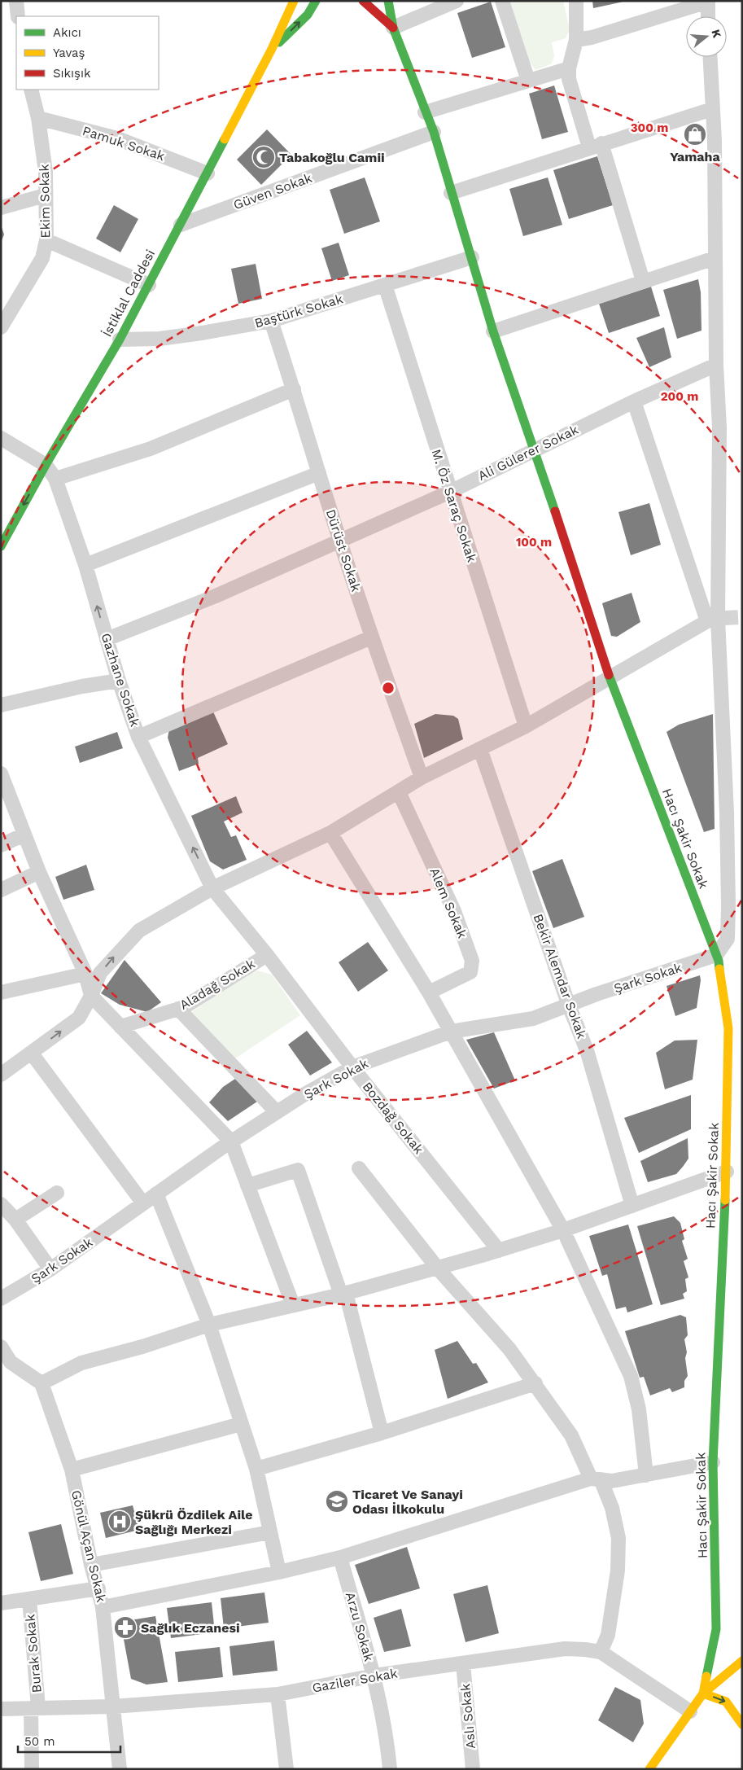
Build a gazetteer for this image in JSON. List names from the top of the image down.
{
  "streets": {
    "street": [
      "Pamuk Sokak",
      "Güven Sokak",
      "Ekim Sokak",
      "İstiklal Caddesi",
      "Baştürk Sokak",
      "Ali Gülerer Sokak",
      "M. Öz Saraç Sokak",
      "Dürüst Sokak",
      "Gazhane Sokak",
      "Hacı Şakir Sokak",
      "Alem Sokak",
      "Bekir Alemdar Sokak",
      "Şark Sokak",
      "Aladağ Sokak",
      "Bozdağ Sokak",
      "Gönül Açan Sokak",
      "Arzu Sokak",
      "Burak Sokak",
      "Gaziler Sokak",
      "Aslı Sokak"
    ]
  },
  "crossings": [
    ["Pamuk Sokak", "Ekim Sokak"],
    ["Pamuk Sokak", "İstiklal Caddesi"],
    ["Güven Sokak", "İstiklal Caddesi"],
    ["Güven Sokak", "Hacı Şakir Sokak"],
    ["İstiklal Caddesi", "Baştürk Sokak"],
    ["İstiklal Caddesi", "Gazhane Sokak"],
    ["Baştürk Sokak", "M. Öz Saraç Sokak"],
    ["Baştürk Sokak", "Dürüst Sokak"],
    ["Baştürk Sokak", "Hacı Şakir Sokak"],
    ["Ali Gülerer Sokak", "M. Öz Saraç Sokak"],
    ["Ali Gülerer Sokak", "Dürüst Sokak"],
    ["Ali Gülerer Sokak", "Gazhane Sokak"],
    ["Ali Gülerer Sokak", "Hacı Şakir Sokak"],
    ["Gazhane Sokak", "Bozdağ Sokak"],
    ["Hacı Şakir Sokak", "Şark Sokak"],
    ["Bekir Alemdar Sokak", "Şark Sokak"],
    ["Şark Sokak", "Bozdağ Sokak"],
    ["Aladağ Sokak", "Bozdağ Sokak"],
    ["Gönül Açan Sokak", "Gaziler Sokak"],
    ["Arzu Sokak", "Gaziler Sokak"],
    ["Burak Sokak", "Gaziler Sokak"],
    ["Gaziler Sokak", "Aslı Sokak"]
  ],
  "one_way": ["Gazhane Sokak"],
  "places": {
    "shop": ["Yamaha"],
    "mosque": ["Tabakoğlu Camii"],
    "school or university": ["Ticaret Ve Sanayi Odası İlkokulu"],
    "hospital": ["Şükrü Özdilek Aile Sağlığı Merkezi"],
    "pharmacy": ["Sağlık Eczanesi"]
  },
  "legend": ["Akıcı", "Yavaş", "Sıkışık"],
  "scale_bar": "50 m",
  "north": "right",
  "rings": ["300 m", "200 m", "100 m"]
}
